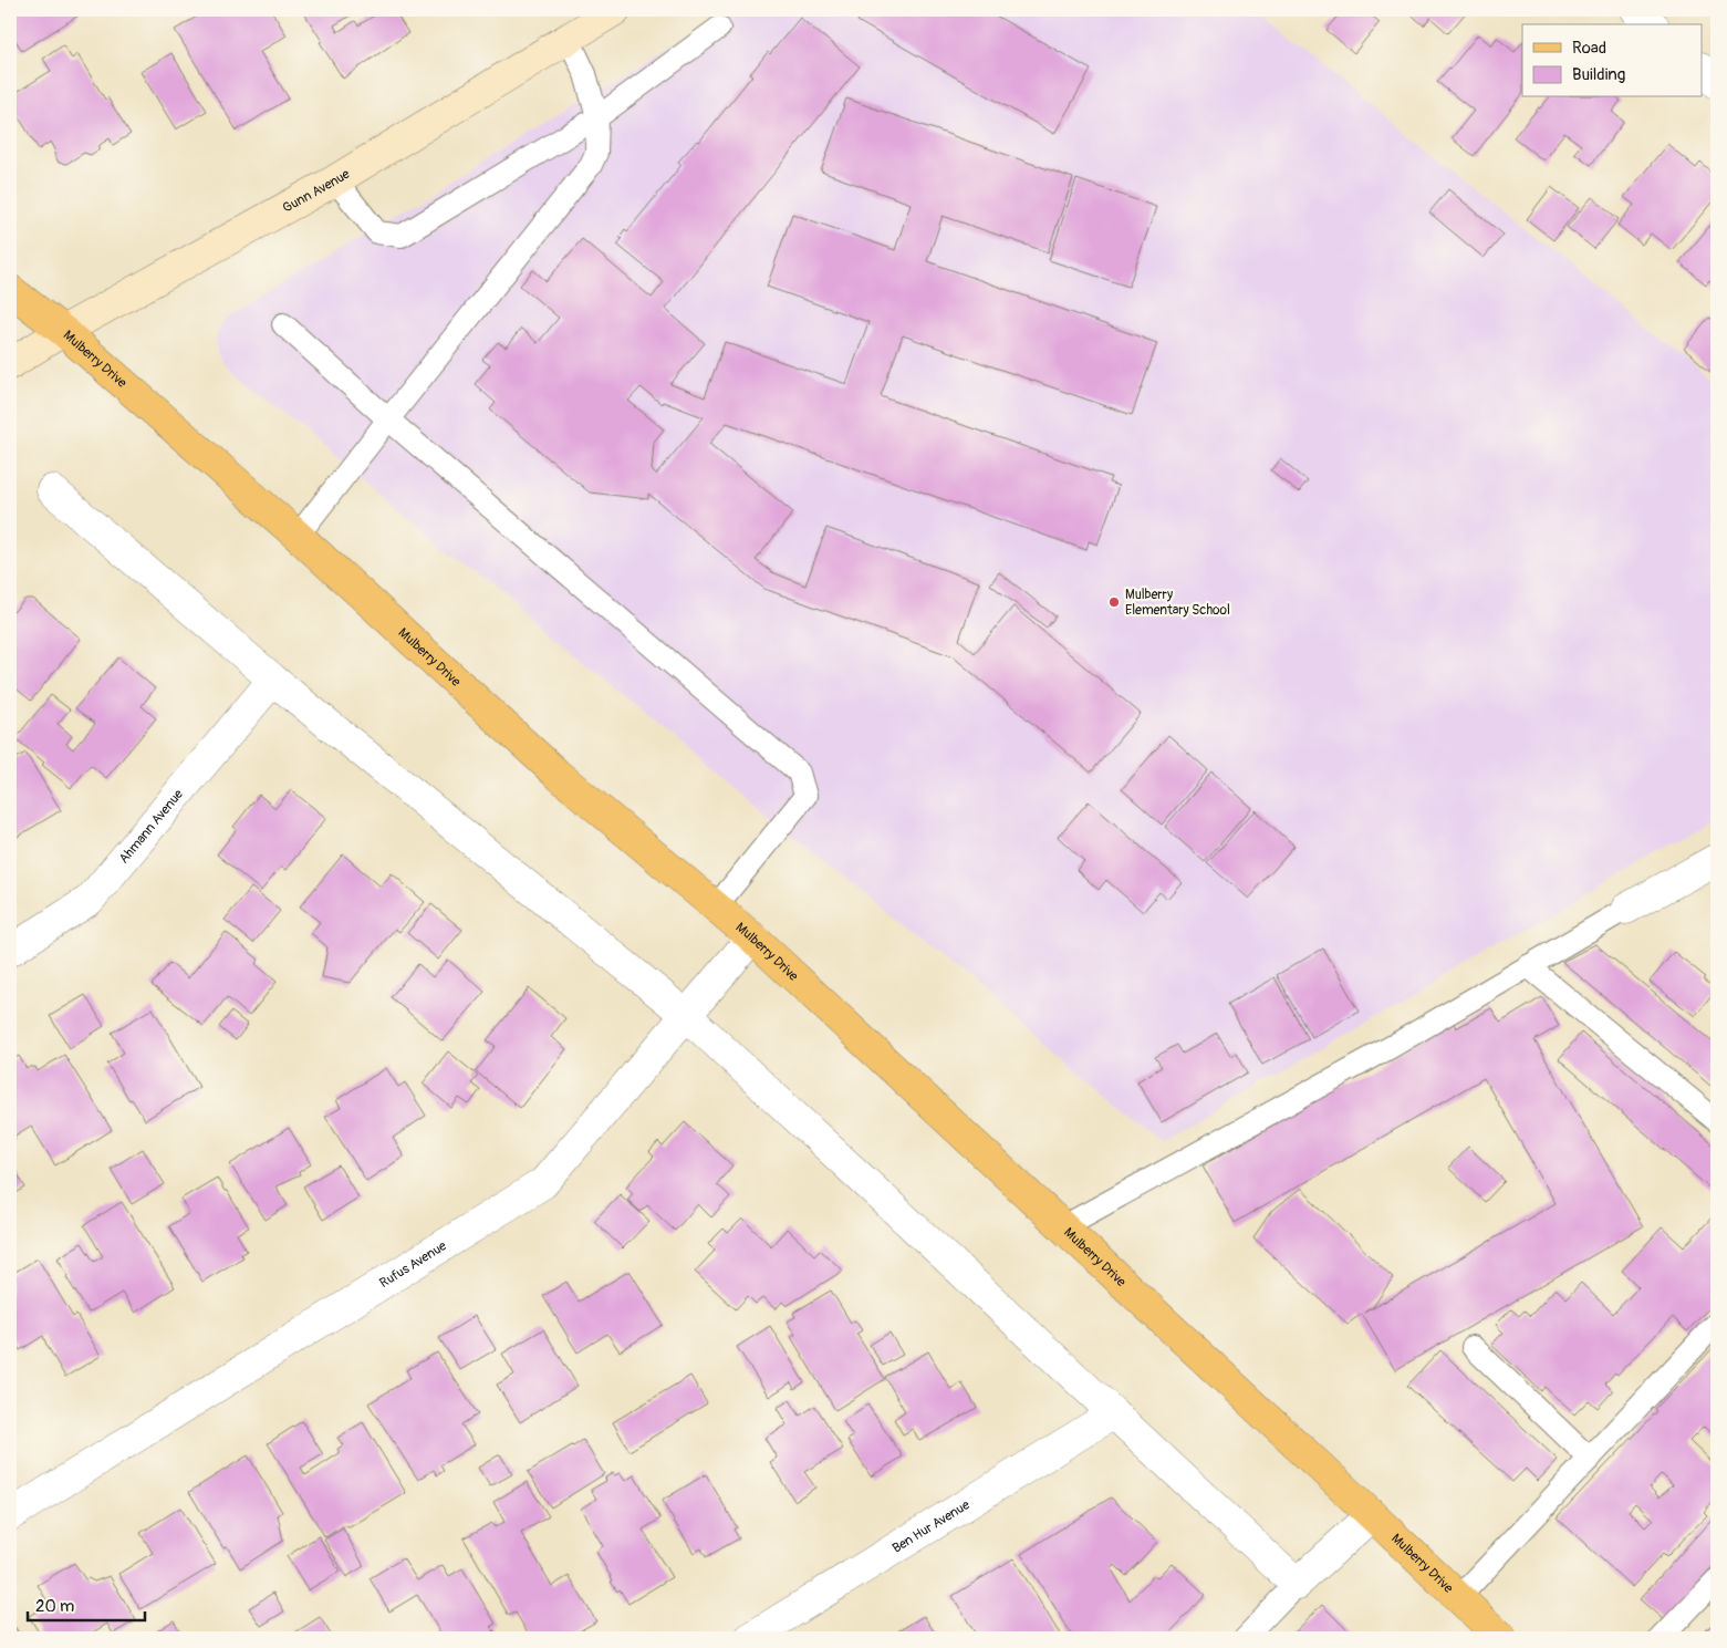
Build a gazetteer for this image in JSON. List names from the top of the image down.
{
  "streets": {
    "main road": ["Mulberry Drive"],
    "street": [
      "Gunn Avenue",
      "Ahmann Avenue",
      "Rufus Avenue",
      "Ben Hur Avenue"
    ]
  },
  "crossings": [
    ["Gunn Avenue", "Mulberry Drive"],
    ["Mulberry Drive", "Rufus Avenue"]
  ],
  "places": ["Mulberry Elementary School"],
  "legend": ["Road", "Building"],
  "scale_bar": "20 m"
}
